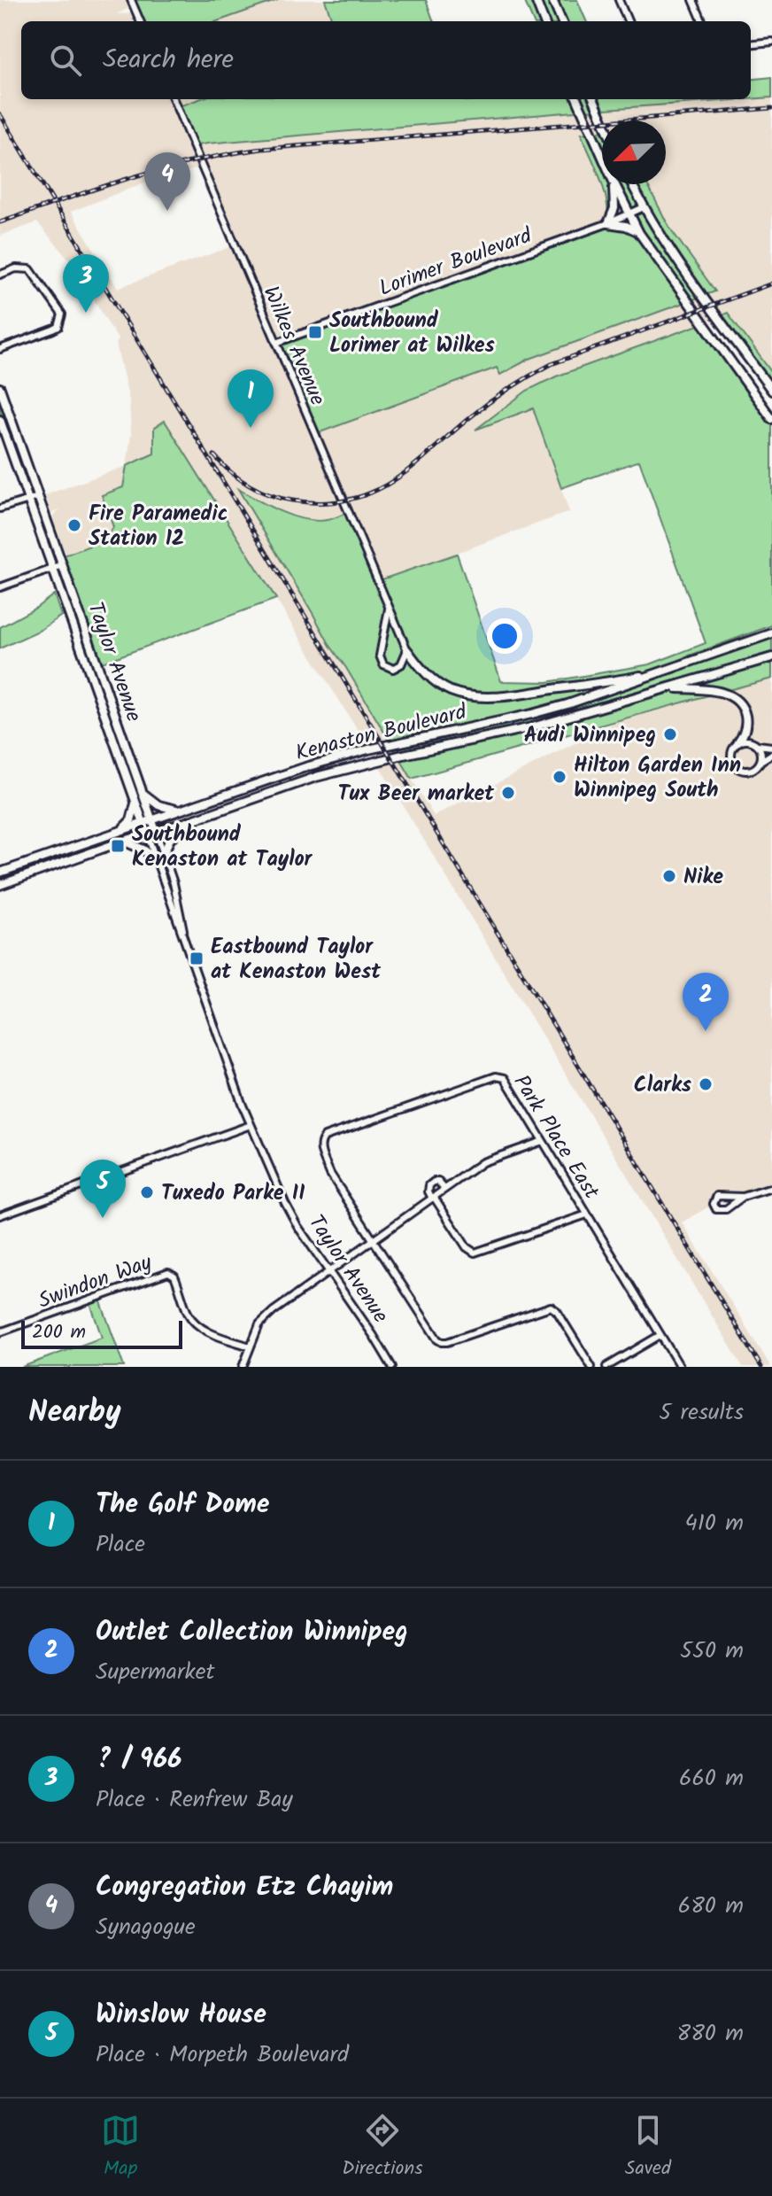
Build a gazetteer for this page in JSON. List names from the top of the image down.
{
  "streets": {
    "main road": ["Taylor Avenue", "Kenaston Boulevard"],
    "street": [
      "Lorimer Boulevard",
      "Wilkes Avenue",
      "Park Place East",
      "Swindon Way"
    ]
  },
  "crossings": [
    ["Lorimer Boulevard", "Wilkes Avenue"],
    ["Taylor Avenue", "Kenaston Boulevard"]
  ],
  "places": {
    "transit": ["Southbound Lorimer at Wilkes", "Southbound Kenaston at Taylor", "Eastbound Taylor at Kenaston West"],
    "other": [
      "Fire Paramedic Station 12",
      "Audi Winnipeg",
      "Hilton Garden Inn Winnipeg South",
      "Tux Beer market",
      "Nike",
      "Clarks",
      "Tuxedo Parke II"
    ]
  },
  "scale_bar": "200 m",
  "north": "bottom left",
  "page": {
    "search": "Search here",
    "pins": [
      "4",
      "3",
      "1",
      "2",
      "5"
    ],
    "scale": "200 m",
    "heading": ["Nearby", "5 results"],
    "list": [
      {
        "mark": "1",
        "name": "The Golf Dome",
        "note": "Place",
        "value": "410 m"
      },
      {
        "mark": "2",
        "name": "Outlet Collection Winnipeg",
        "note": "Supermarket",
        "value": "550 m"
      },
      {
        "mark": "3",
        "name": "? / 966",
        "note": "Place · Renfrew Bay",
        "value": "660 m"
      },
      {
        "mark": "4",
        "name": "Congregation Etz Chayim",
        "note": "Synagogue",
        "value": "680 m"
      },
      {
        "mark": "5",
        "name": "Winslow House",
        "note": "Place · Morpeth Boulevard",
        "value": "880 m"
      }
    ],
    "nav": ["Map", "Directions", "Saved"]
  }
}
